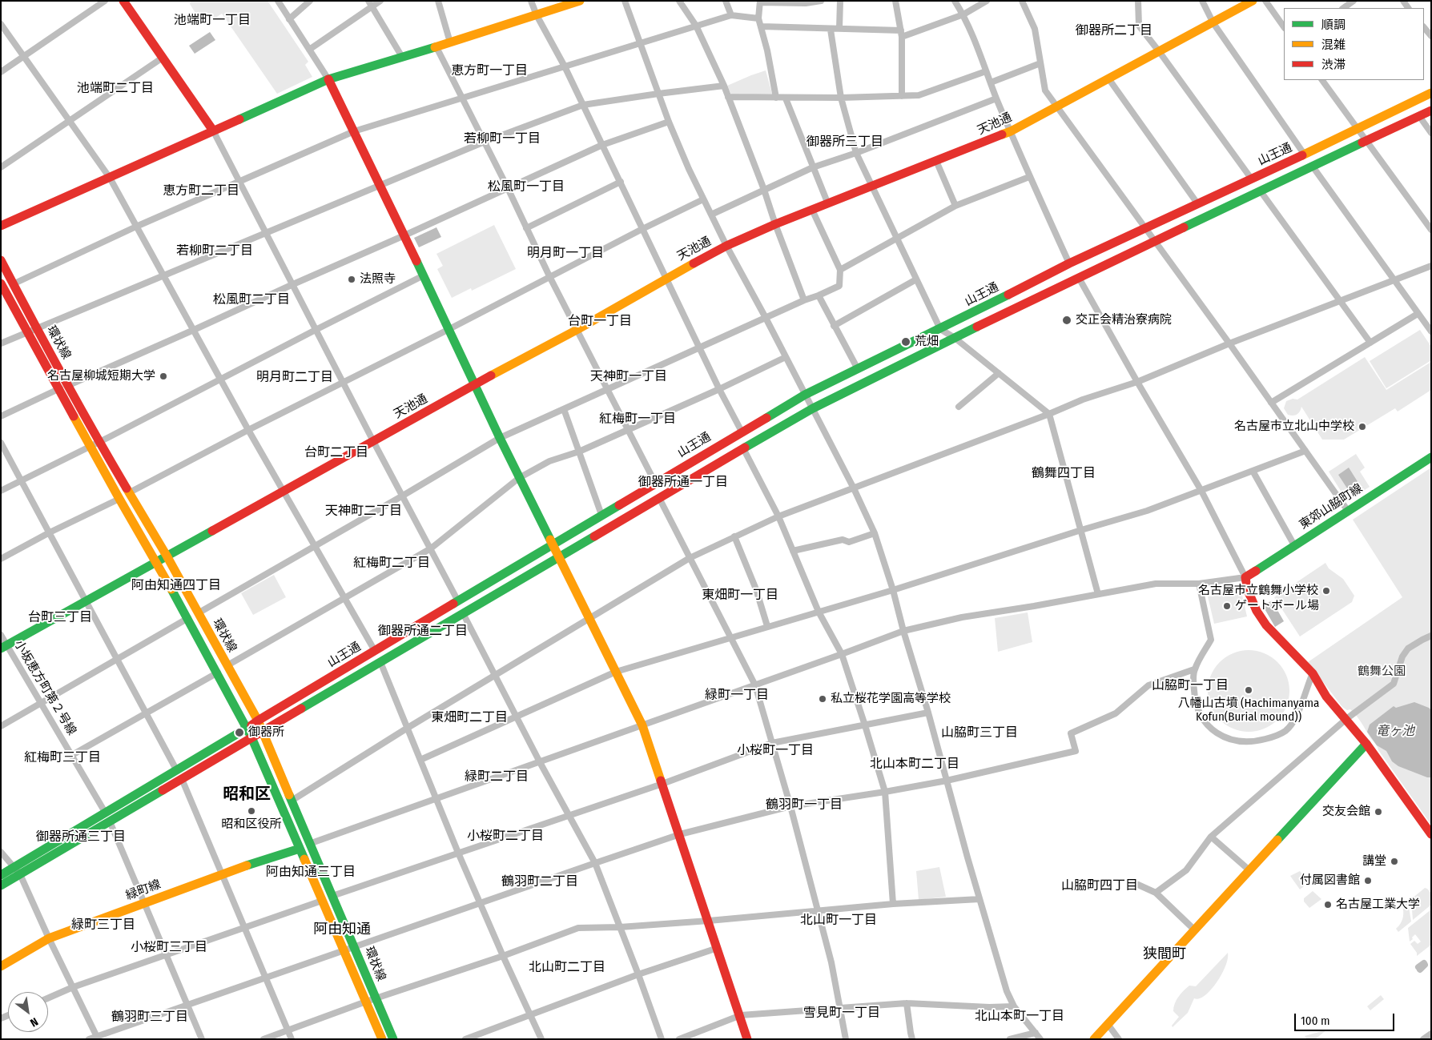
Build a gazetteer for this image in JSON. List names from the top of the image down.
{
  "streets": {
    "main road": [
      "天池通",
      "山王通",
      "環状線",
      "東郊山脇町線",
      "緑町線"
    ],
    "street": ["小坂恵方町第２号線"]
  },
  "crossings": [
    ["天池通", "環状線"],
    ["天池通", "小坂恵方町第２号線"],
    ["山王通", "環状線"],
    ["山王通", "小坂恵方町第２号線"],
    ["環状線", "緑町線"],
    ["小坂恵方町第２号線", "緑町線"]
  ],
  "districts": [
    "池端町一丁目",
    "御器所二丁目",
    "恵方町一丁目",
    "池端町二丁目",
    "若柳町一丁目",
    "御器所三丁目",
    "松風町一丁目",
    "恵方町二丁目",
    "若柳町二丁目",
    "明月町一丁目",
    "松風町二丁目",
    "台町一丁目",
    "天神町一丁目",
    "明月町二丁目",
    "紅梅町一丁目",
    "台町二丁目",
    "鶴舞四丁目",
    "御器所通一丁目",
    "天神町二丁目",
    "紅梅町二丁目",
    "阿由知通四丁目",
    "東畑町一丁目",
    "台町三丁目",
    "御器所通二丁目",
    "山脇町一丁目",
    "緑町一丁目",
    "東畑町二丁目",
    "山脇町三丁目",
    "小桜町一丁目",
    "紅梅町三丁目",
    "北山本町二丁目",
    "緑町二丁目",
    "昭和区",
    "鶴羽町一丁目",
    "小桜町二丁目",
    "御器所通三丁目",
    "阿由知通三丁目",
    "鶴羽町二丁目",
    "山脇町四丁目",
    "北山町一丁目",
    "緑町三丁目",
    "阿由知通",
    "小桜町三丁目",
    "狭間町",
    "北山町二丁目",
    "雪見町一丁目",
    "北山本町一丁目",
    "鶴羽町三丁目"
  ],
  "water": ["竜ヶ池"],
  "parks": ["鶴舞公園"],
  "places": [
    "法照寺",
    "交正会精治寮病院",
    "荒畑",
    "名古屋柳城短期大学",
    "名古屋市立北山中学校",
    "名古屋市立鶴舞小学校",
    "ゲートボール場",
    "八幡山古墳 (Hachimanyama Kofun(Burial mound))",
    "私立桜花学園高等学校",
    "御器所",
    "昭和区役所",
    "交友会館",
    "講堂",
    "付属図書館",
    "名古屋工業大学"
  ],
  "legend": ["順調", "混雑", "渋滞"],
  "scale_bar": "100 m",
  "north": "bottom right"
}
